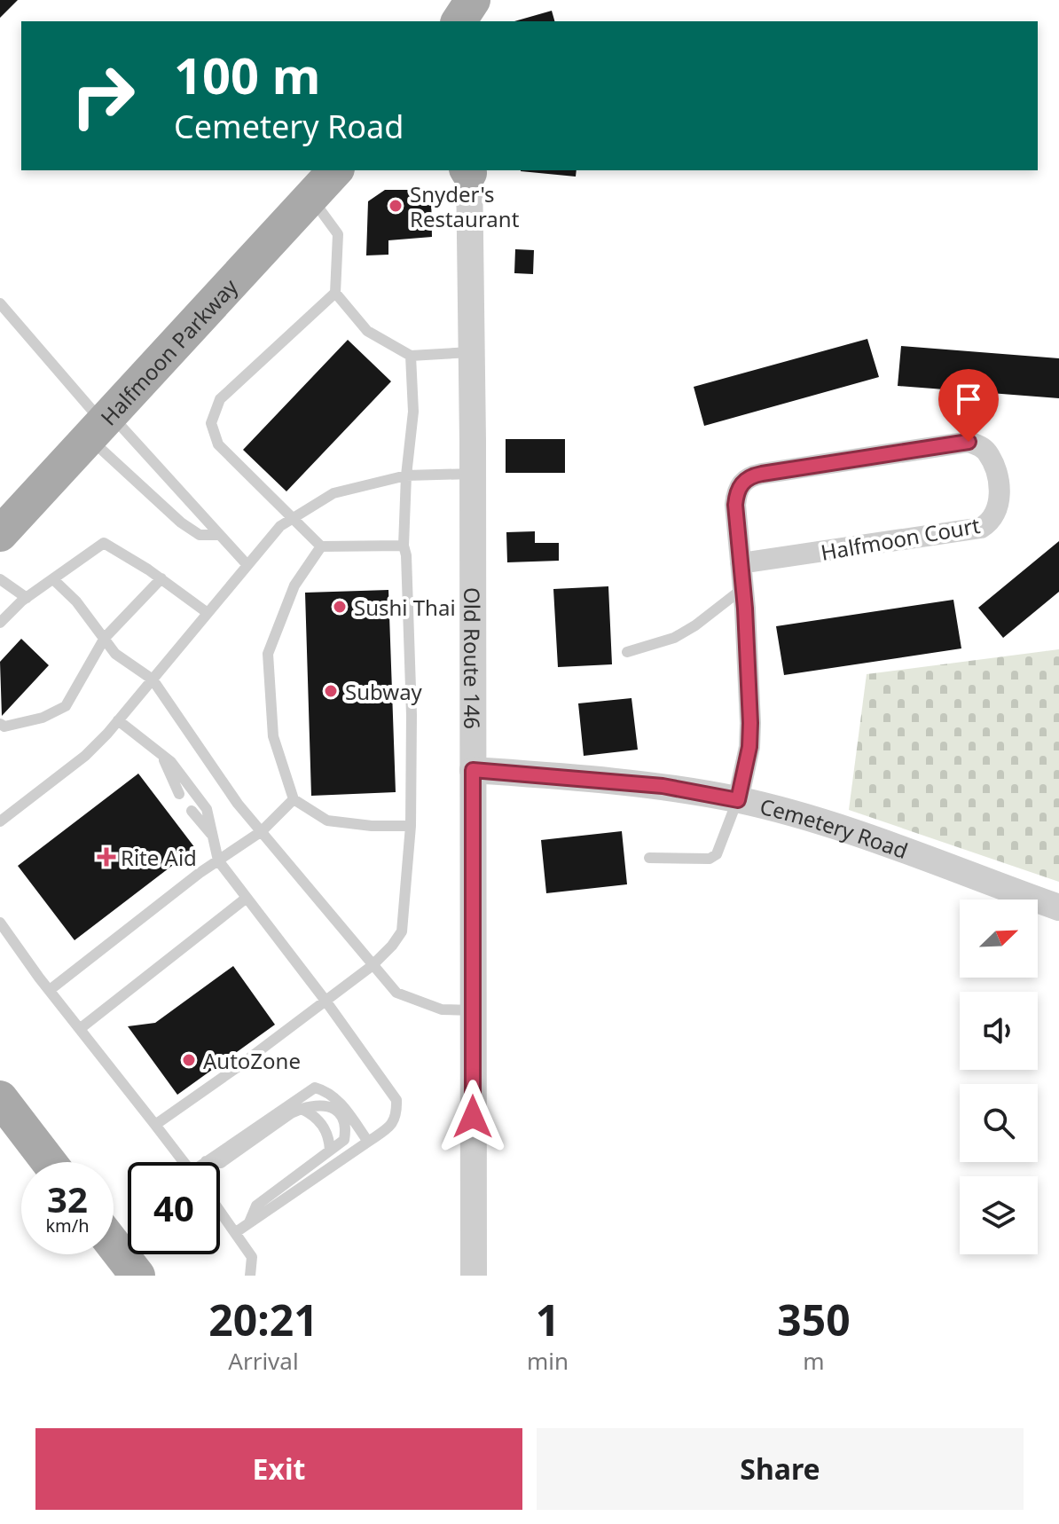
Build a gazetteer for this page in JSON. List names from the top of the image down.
{
  "streets": {
    "main road": ["Halfmoon Parkway"],
    "street": ["Halfmoon Court", "Old Route 146", "Cemetery Road"]
  },
  "crossings": [
    ["Halfmoon Court", "Cemetery Road"],
    ["Old Route 146", "Cemetery Road"]
  ],
  "places": {
    "other": [
      "Snyder's Restaurant",
      "Sushi Thai",
      "Subway",
      "AutoZone"
    ],
    "health": ["Rite Aid"]
  },
  "north": "top right",
  "page": {
    "turn": ["100 m", "Cemetery Road"],
    "speed": "32 km/h",
    "limit": "40",
    "eta": [
      "20:21",
      "Arrival",
      "1",
      "min",
      "350",
      "m"
    ],
    "buttons": ["Exit", "Share"]
  }
}
